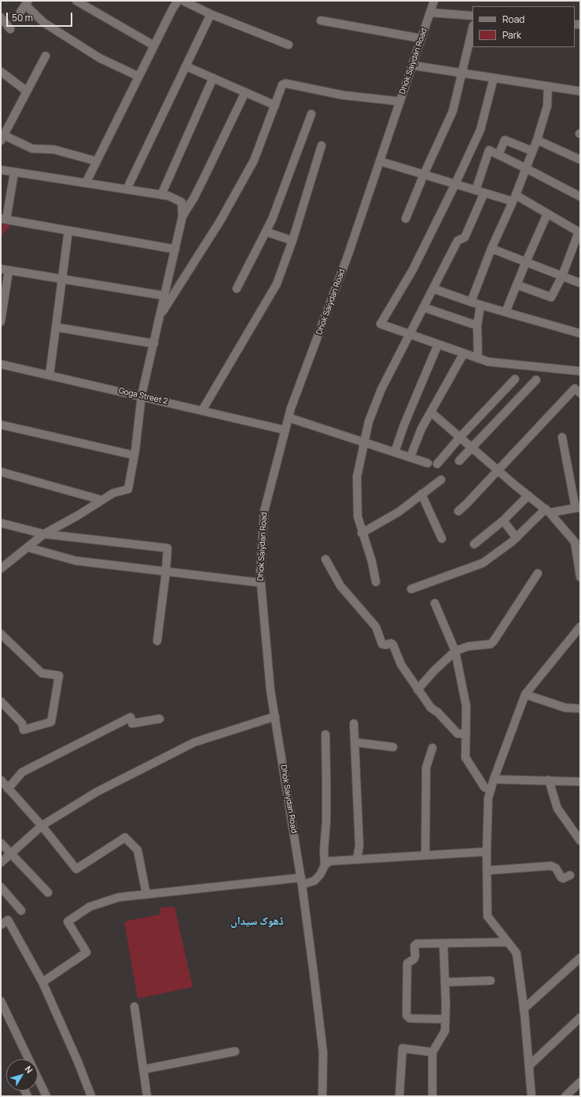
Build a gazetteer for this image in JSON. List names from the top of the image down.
{
  "streets": {
    "street": ["Dhok Saiydan Road", "Goga Street 2"]
  },
  "crossings": [
    ["Dhok Saiydan Road", "Goga Street 2"]
  ],
  "districts": ["ڈھوک سیداں"],
  "legend": ["Road", "Park"],
  "scale_bar": "50 m",
  "north": "top right"
}
